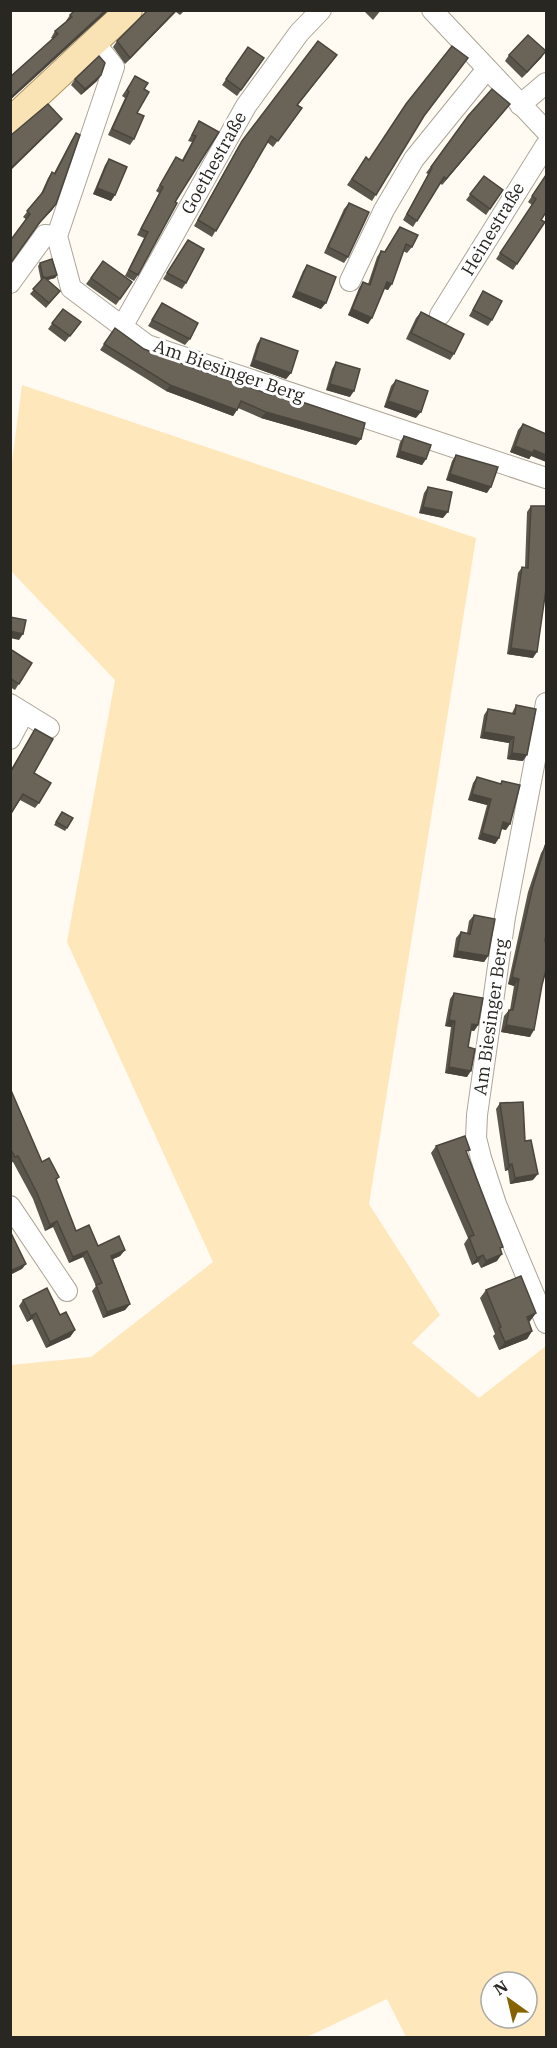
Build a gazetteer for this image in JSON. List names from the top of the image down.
{
  "streets": {
    "street": ["Goethestraße", "Heinestraße", "Am Biesinger Berg"]
  },
  "crossings": [
    ["Goethestraße", "Am Biesinger Berg"]
  ],
  "north": "top left"
}
